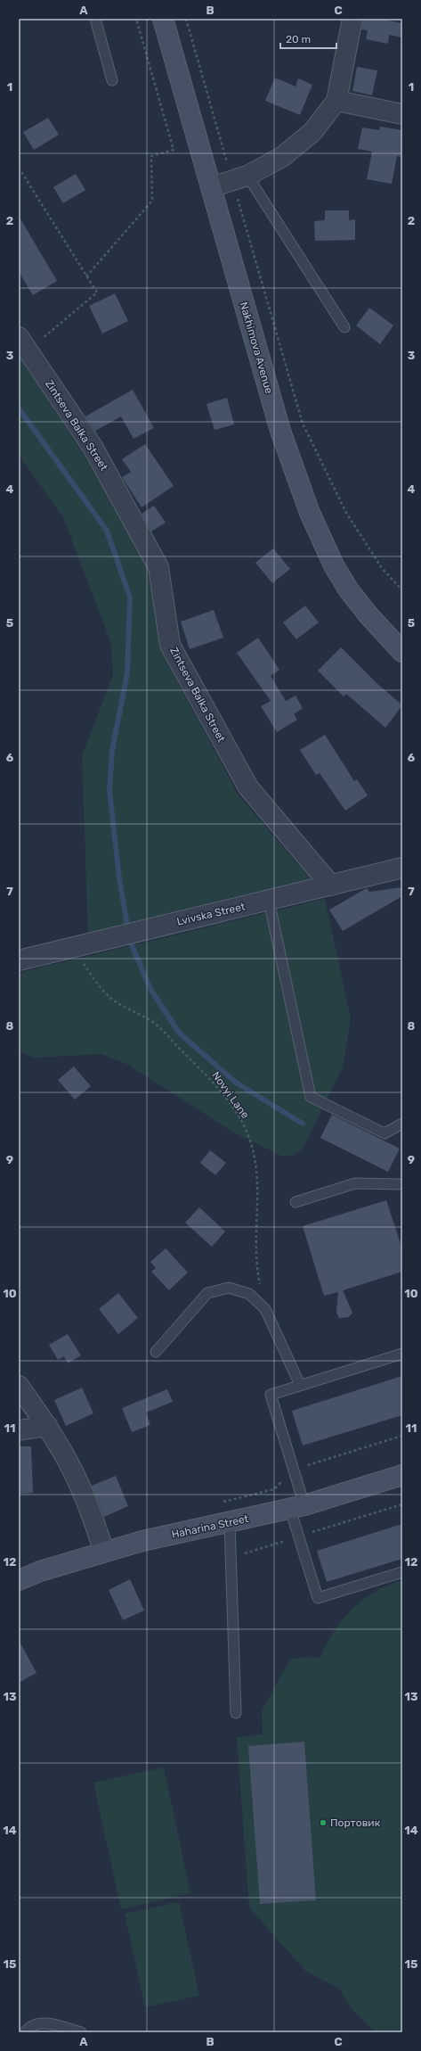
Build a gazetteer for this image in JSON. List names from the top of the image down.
{
  "streets": {
    "main road": ["Nakhimova Avenue", "Haharina Street"],
    "street": ["Zintseva Balka Street", "Lvivska Street"],
    "path": ["Novyi Lane"]
  },
  "crossings": [
    ["Zintseva Balka Street", "Lvivska Street"],
    ["Lvivska Street", "Novyi Lane"]
  ],
  "places": ["Портовик"],
  "scale_bar": "20 m",
  "grid": {
    "columns": ["A", "B", "C"],
    "rows": [
      "1",
      "2",
      "3",
      "4",
      "5",
      "6",
      "7",
      "8",
      "9",
      "10",
      "11",
      "12",
      "13",
      "14",
      "15"
    ]
  }
}
